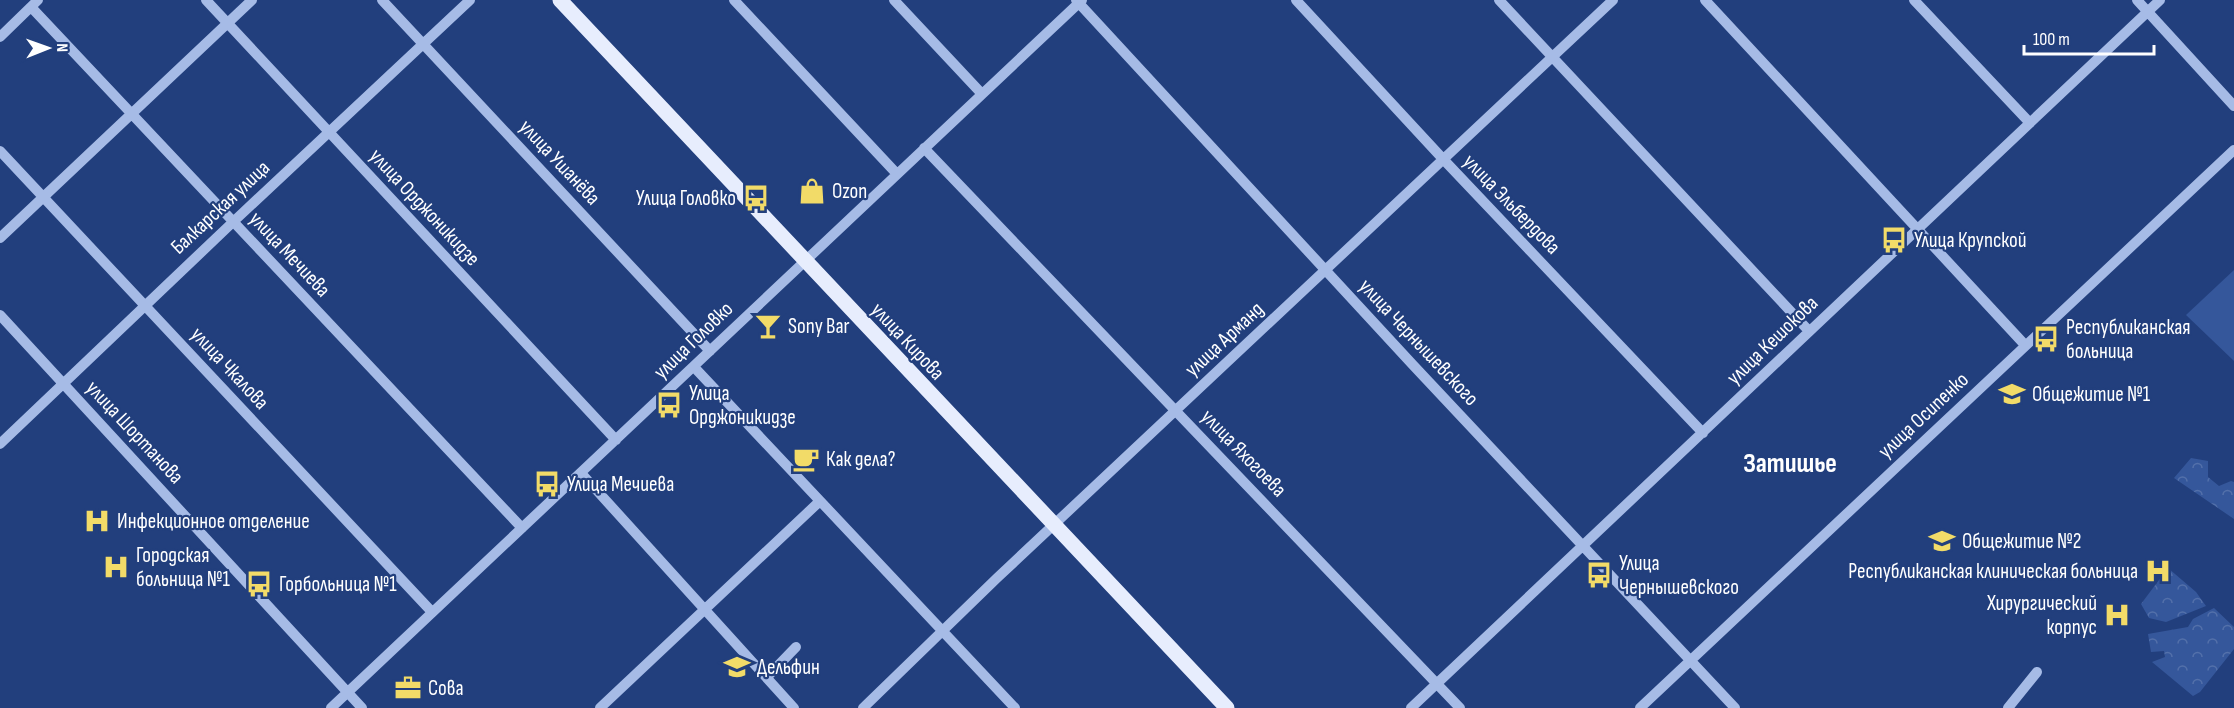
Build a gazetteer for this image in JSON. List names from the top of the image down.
{
  "streets": {
    "main road": ["улица Кирова"],
    "street": [
      "улица Ушанёва",
      "улица Эльбердова",
      "Балкарская улица",
      "улица Орджоникидзе",
      "улица Мечиева",
      "улица Арманд",
      "улица Головко",
      "улица Кешокова",
      "улица Чернышевского",
      "улица Чкалова",
      "улица Осипенко",
      "улица Шортанова",
      "улица Яхогоева"
    ]
  },
  "crossings": [
    ["улица Ушанёва", "Балкарская улица"],
    ["улица Ушанёва", "улица Головко"],
    ["улица Эльбердова", "улица Арманд"],
    ["улица Эльбердова", "улица Кешокова"],
    ["Балкарская улица", "улица Орджоникидзе"],
    ["Балкарская улица", "улица Мечиева"],
    ["Балкарская улица", "улица Чкалова"],
    ["Балкарская улица", "улица Шортанова"],
    ["улица Орджоникидзе", "улица Головко"],
    ["улица Мечиева", "улица Головко"],
    ["улица Арманд", "улица Кирова"],
    ["улица Арманд", "улица Чернышевского"],
    ["улица Арманд", "улица Яхогоева"],
    ["улица Головко", "улица Кирова"],
    ["улица Головко", "улица Чернышевского"],
    ["улица Головко", "улица Чкалова"],
    ["улица Головко", "улица Шортанова"],
    ["улица Головко", "улица Яхогоева"],
    ["улица Кешокова", "улица Чернышевского"],
    ["улица Кешокова", "улица Яхогоева"],
    ["улица Чернышевского", "улица Осипенко"]
  ],
  "districts": ["Затишье"],
  "places": {
    "shop": ["Ozon"],
    "bus stop": [
      "Улица Головко",
      "Улица Крупской",
      "Республиканская больница",
      "Улица Орджоникидзе",
      "Улица Мечиева",
      "Улица Чернышевского",
      "Горбольница №1"
    ],
    "bar": ["Sony Bar"],
    "school or university": ["Общежитие №1", "Общежитие №2", "Дельфин"],
    "cafe": ["Как дела?"],
    "hospital": [
      "Инфекционное отделение",
      "Городская больница №1",
      "Республиканская клиническая больница",
      "Хирургический корпус"
    ],
    "office": ["Сова"]
  },
  "scale_bar": "100 m",
  "north": "right"
}
